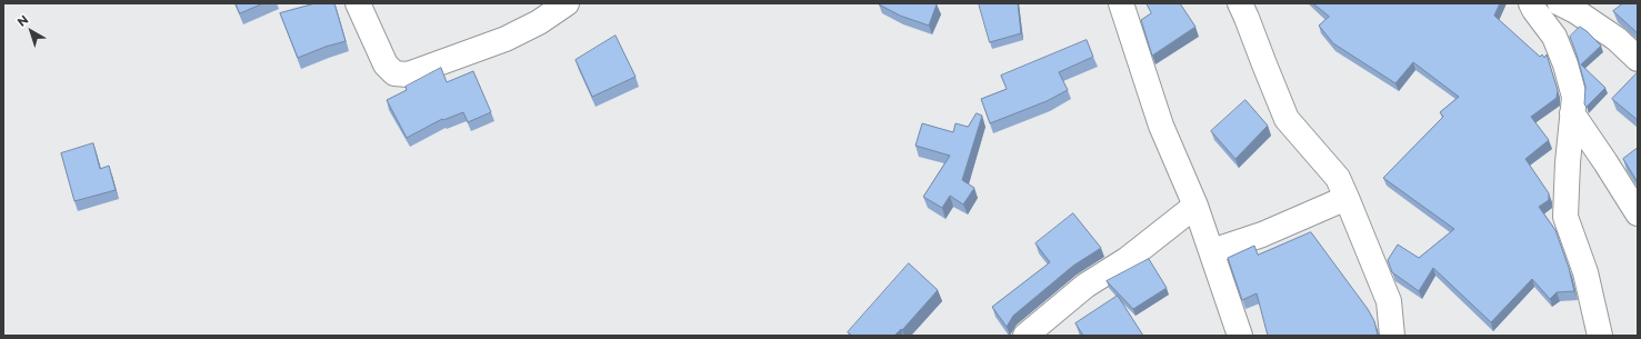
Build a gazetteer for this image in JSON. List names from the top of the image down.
{
  "north": "top left"
}
